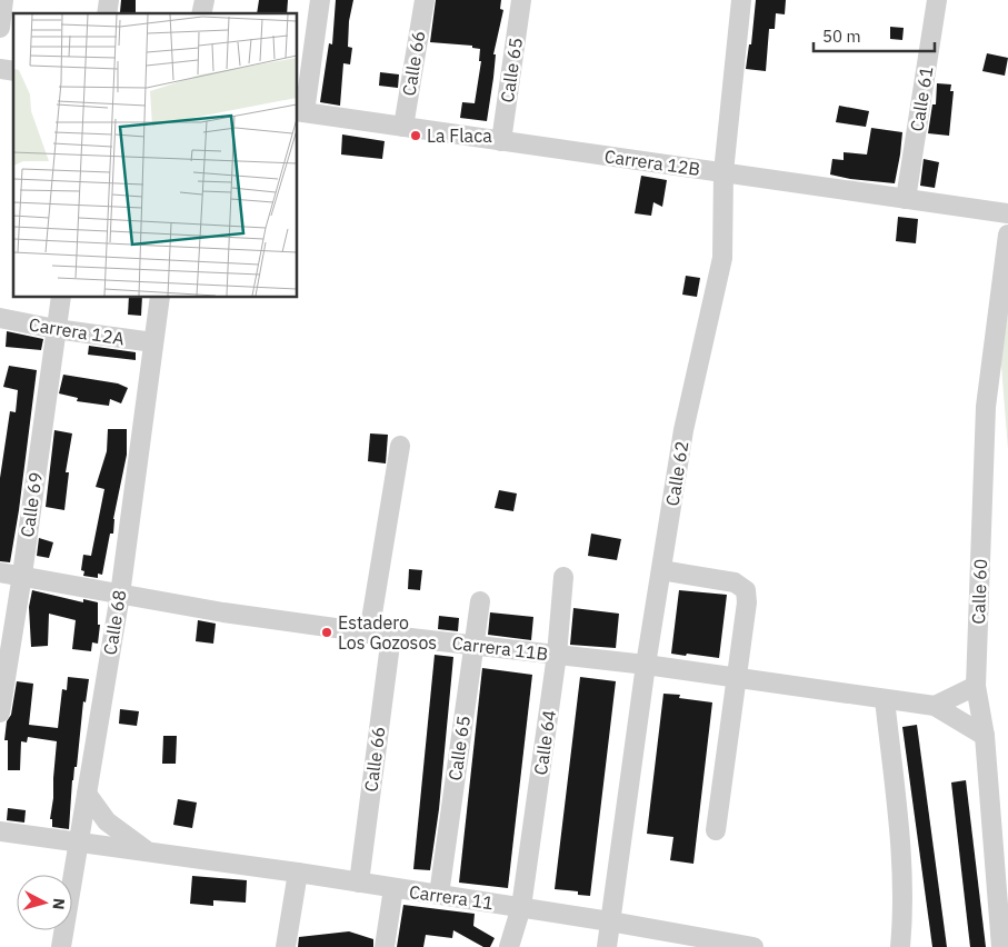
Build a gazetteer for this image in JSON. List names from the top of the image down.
{
  "streets": {
    "street": [
      "Calle 66",
      "Calle 65",
      "Calle 61",
      "Carrera 12B",
      "Carrera 12A",
      "Calle 62",
      "Calle 69",
      "Calle 60",
      "Calle 68",
      "Carrera 11B",
      "Calle 64",
      "Carrera 11"
    ]
  },
  "crossings": [
    ["Calle 66", "Carrera 12B"],
    ["Calle 66", "Carrera 11B"],
    ["Calle 66", "Carrera 11"],
    ["Calle 65", "Carrera 12B"],
    ["Calle 65", "Carrera 11B"],
    ["Calle 65", "Carrera 11"],
    ["Calle 61", "Carrera 12B"],
    ["Carrera 12B", "Calle 62"],
    ["Carrera 12A", "Calle 69"],
    ["Carrera 12A", "Calle 68"],
    ["Calle 62", "Carrera 11B"],
    ["Calle 62", "Carrera 11"],
    ["Calle 69", "Carrera 11B"],
    ["Calle 60", "Carrera 11B"],
    ["Calle 68", "Carrera 11B"],
    ["Calle 68", "Carrera 11"],
    ["Carrera 11B", "Calle 64"],
    ["Calle 64", "Carrera 11"]
  ],
  "places": ["La Flaca", "Estadero Los Gozosos"],
  "scale_bar": "50 m",
  "north": "right"
}
